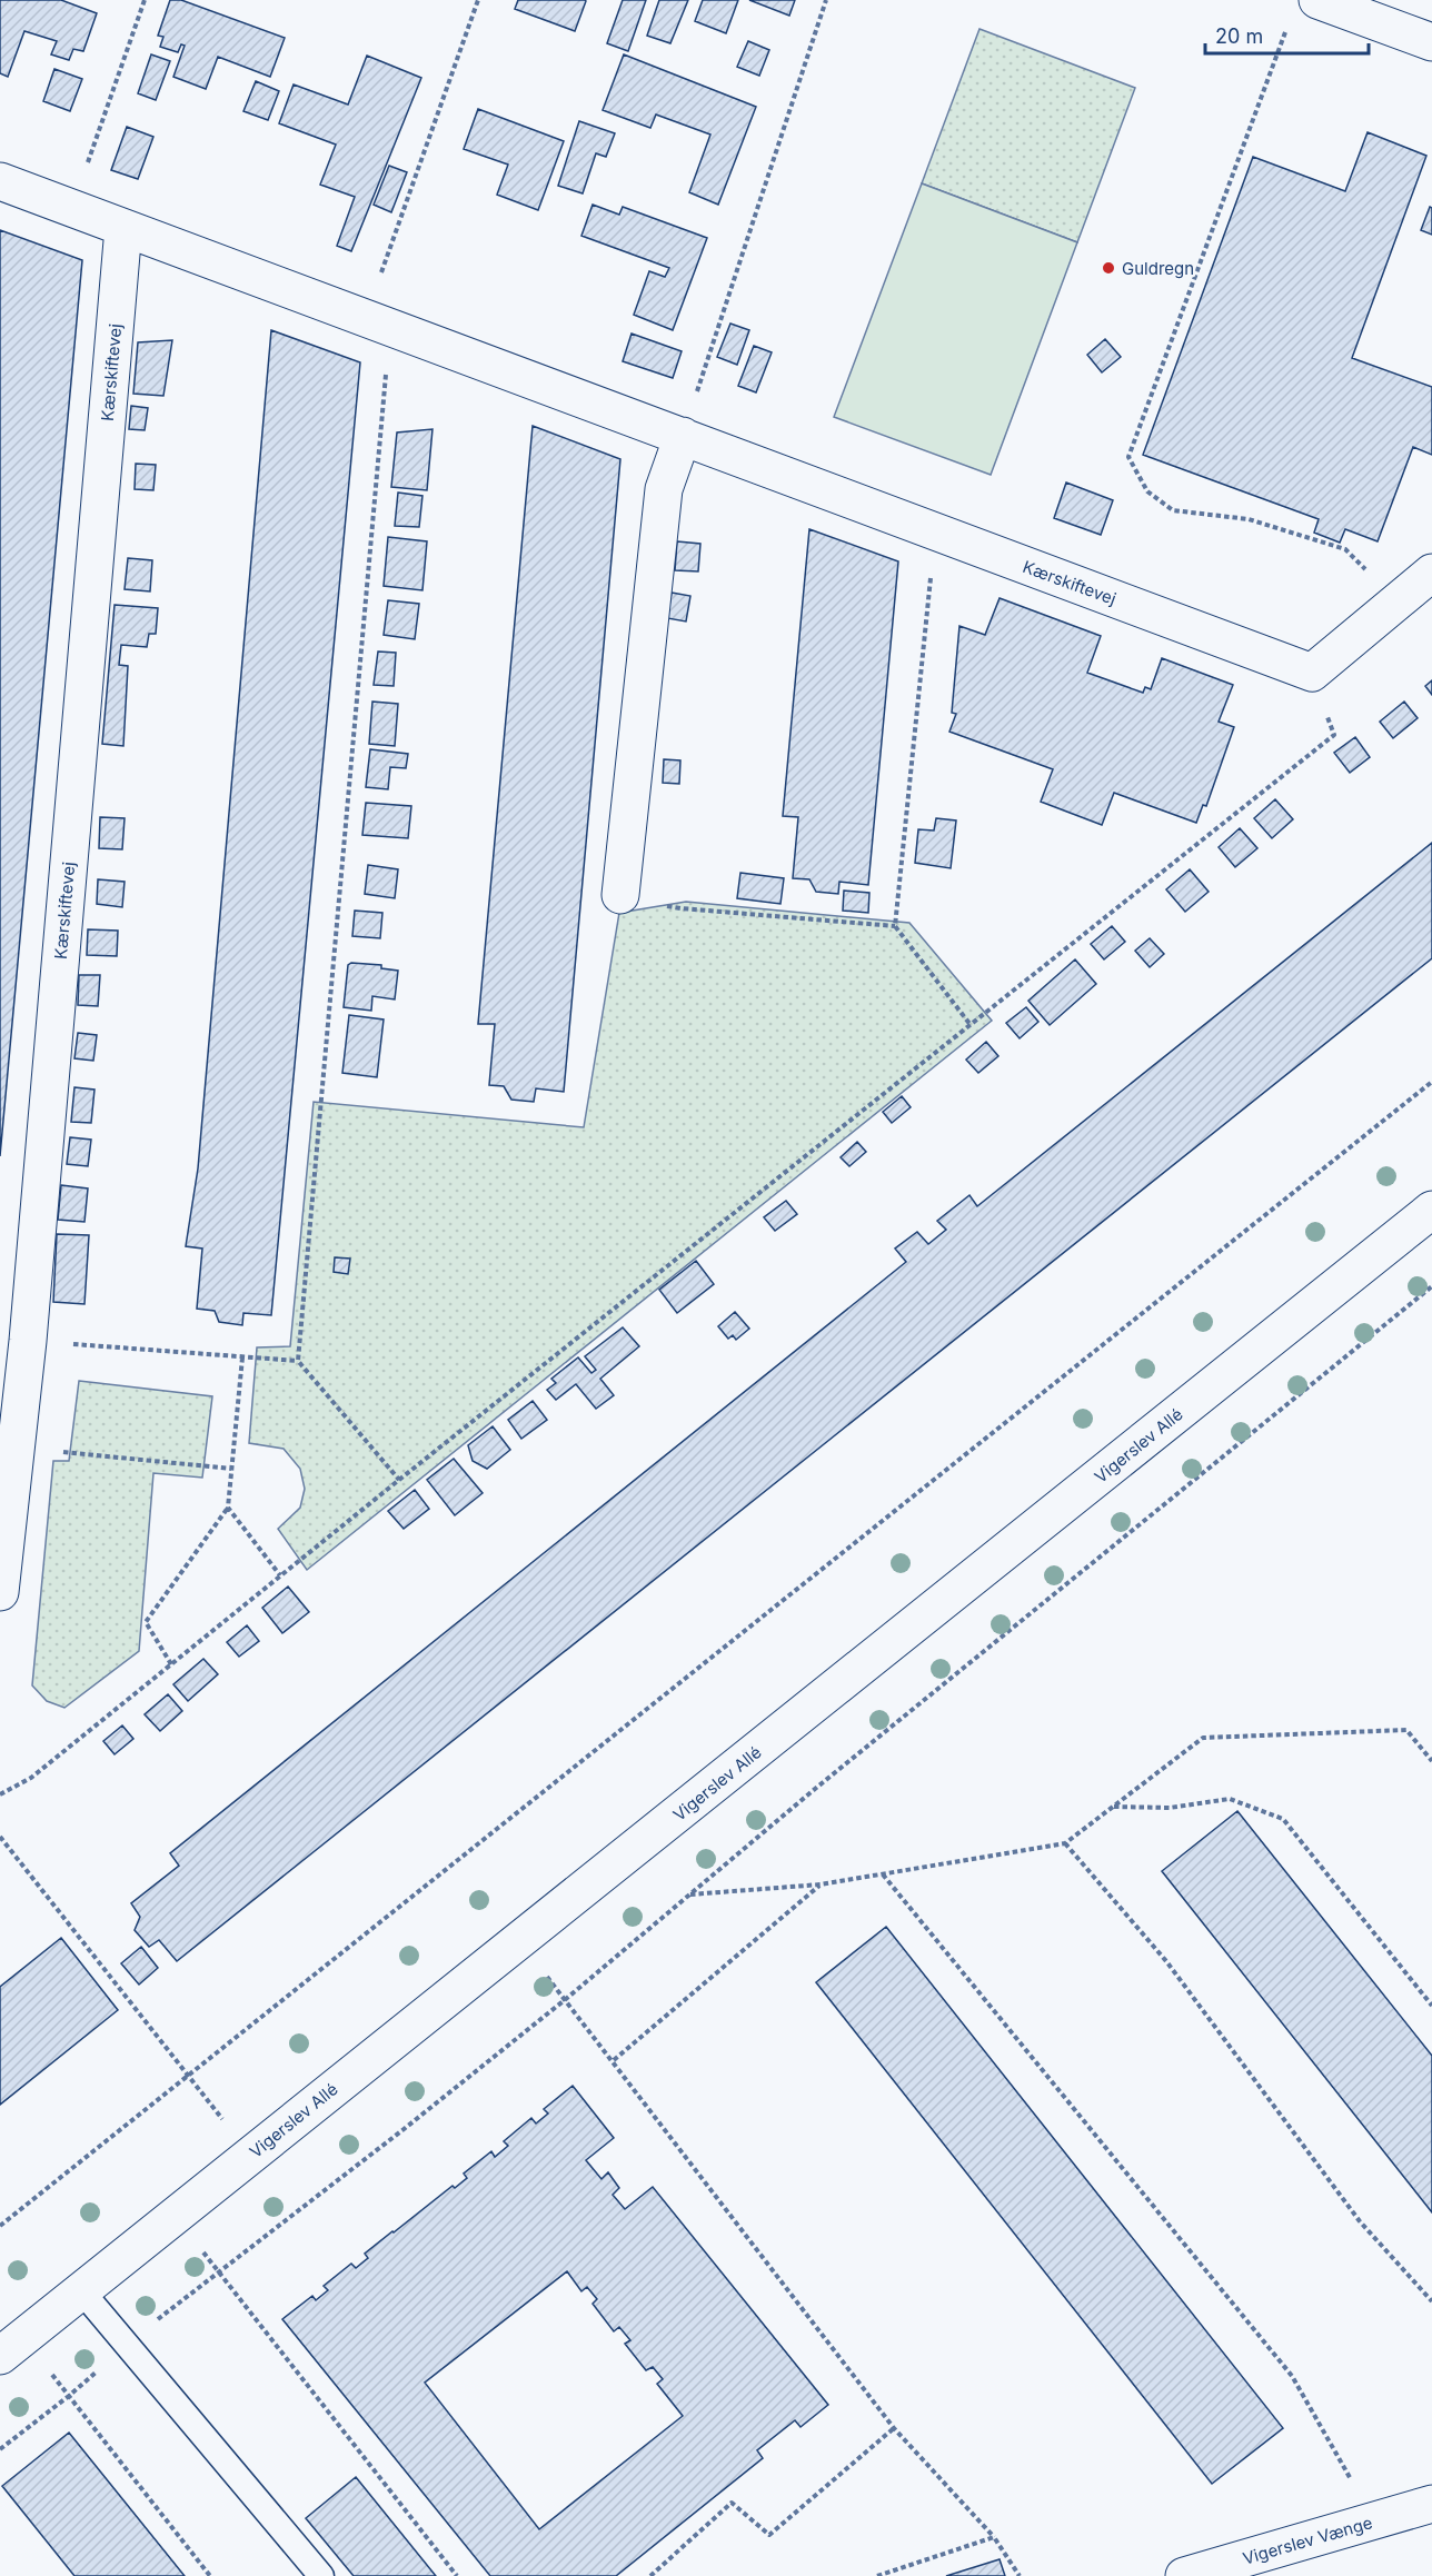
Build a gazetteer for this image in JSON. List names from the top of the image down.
{
  "streets": {
    "street": ["Kærskiftevej", "Vigerslev Allé", "Vigerslev Vænge"]
  },
  "places": ["Guldregn"],
  "scale_bar": "20 m"
}
